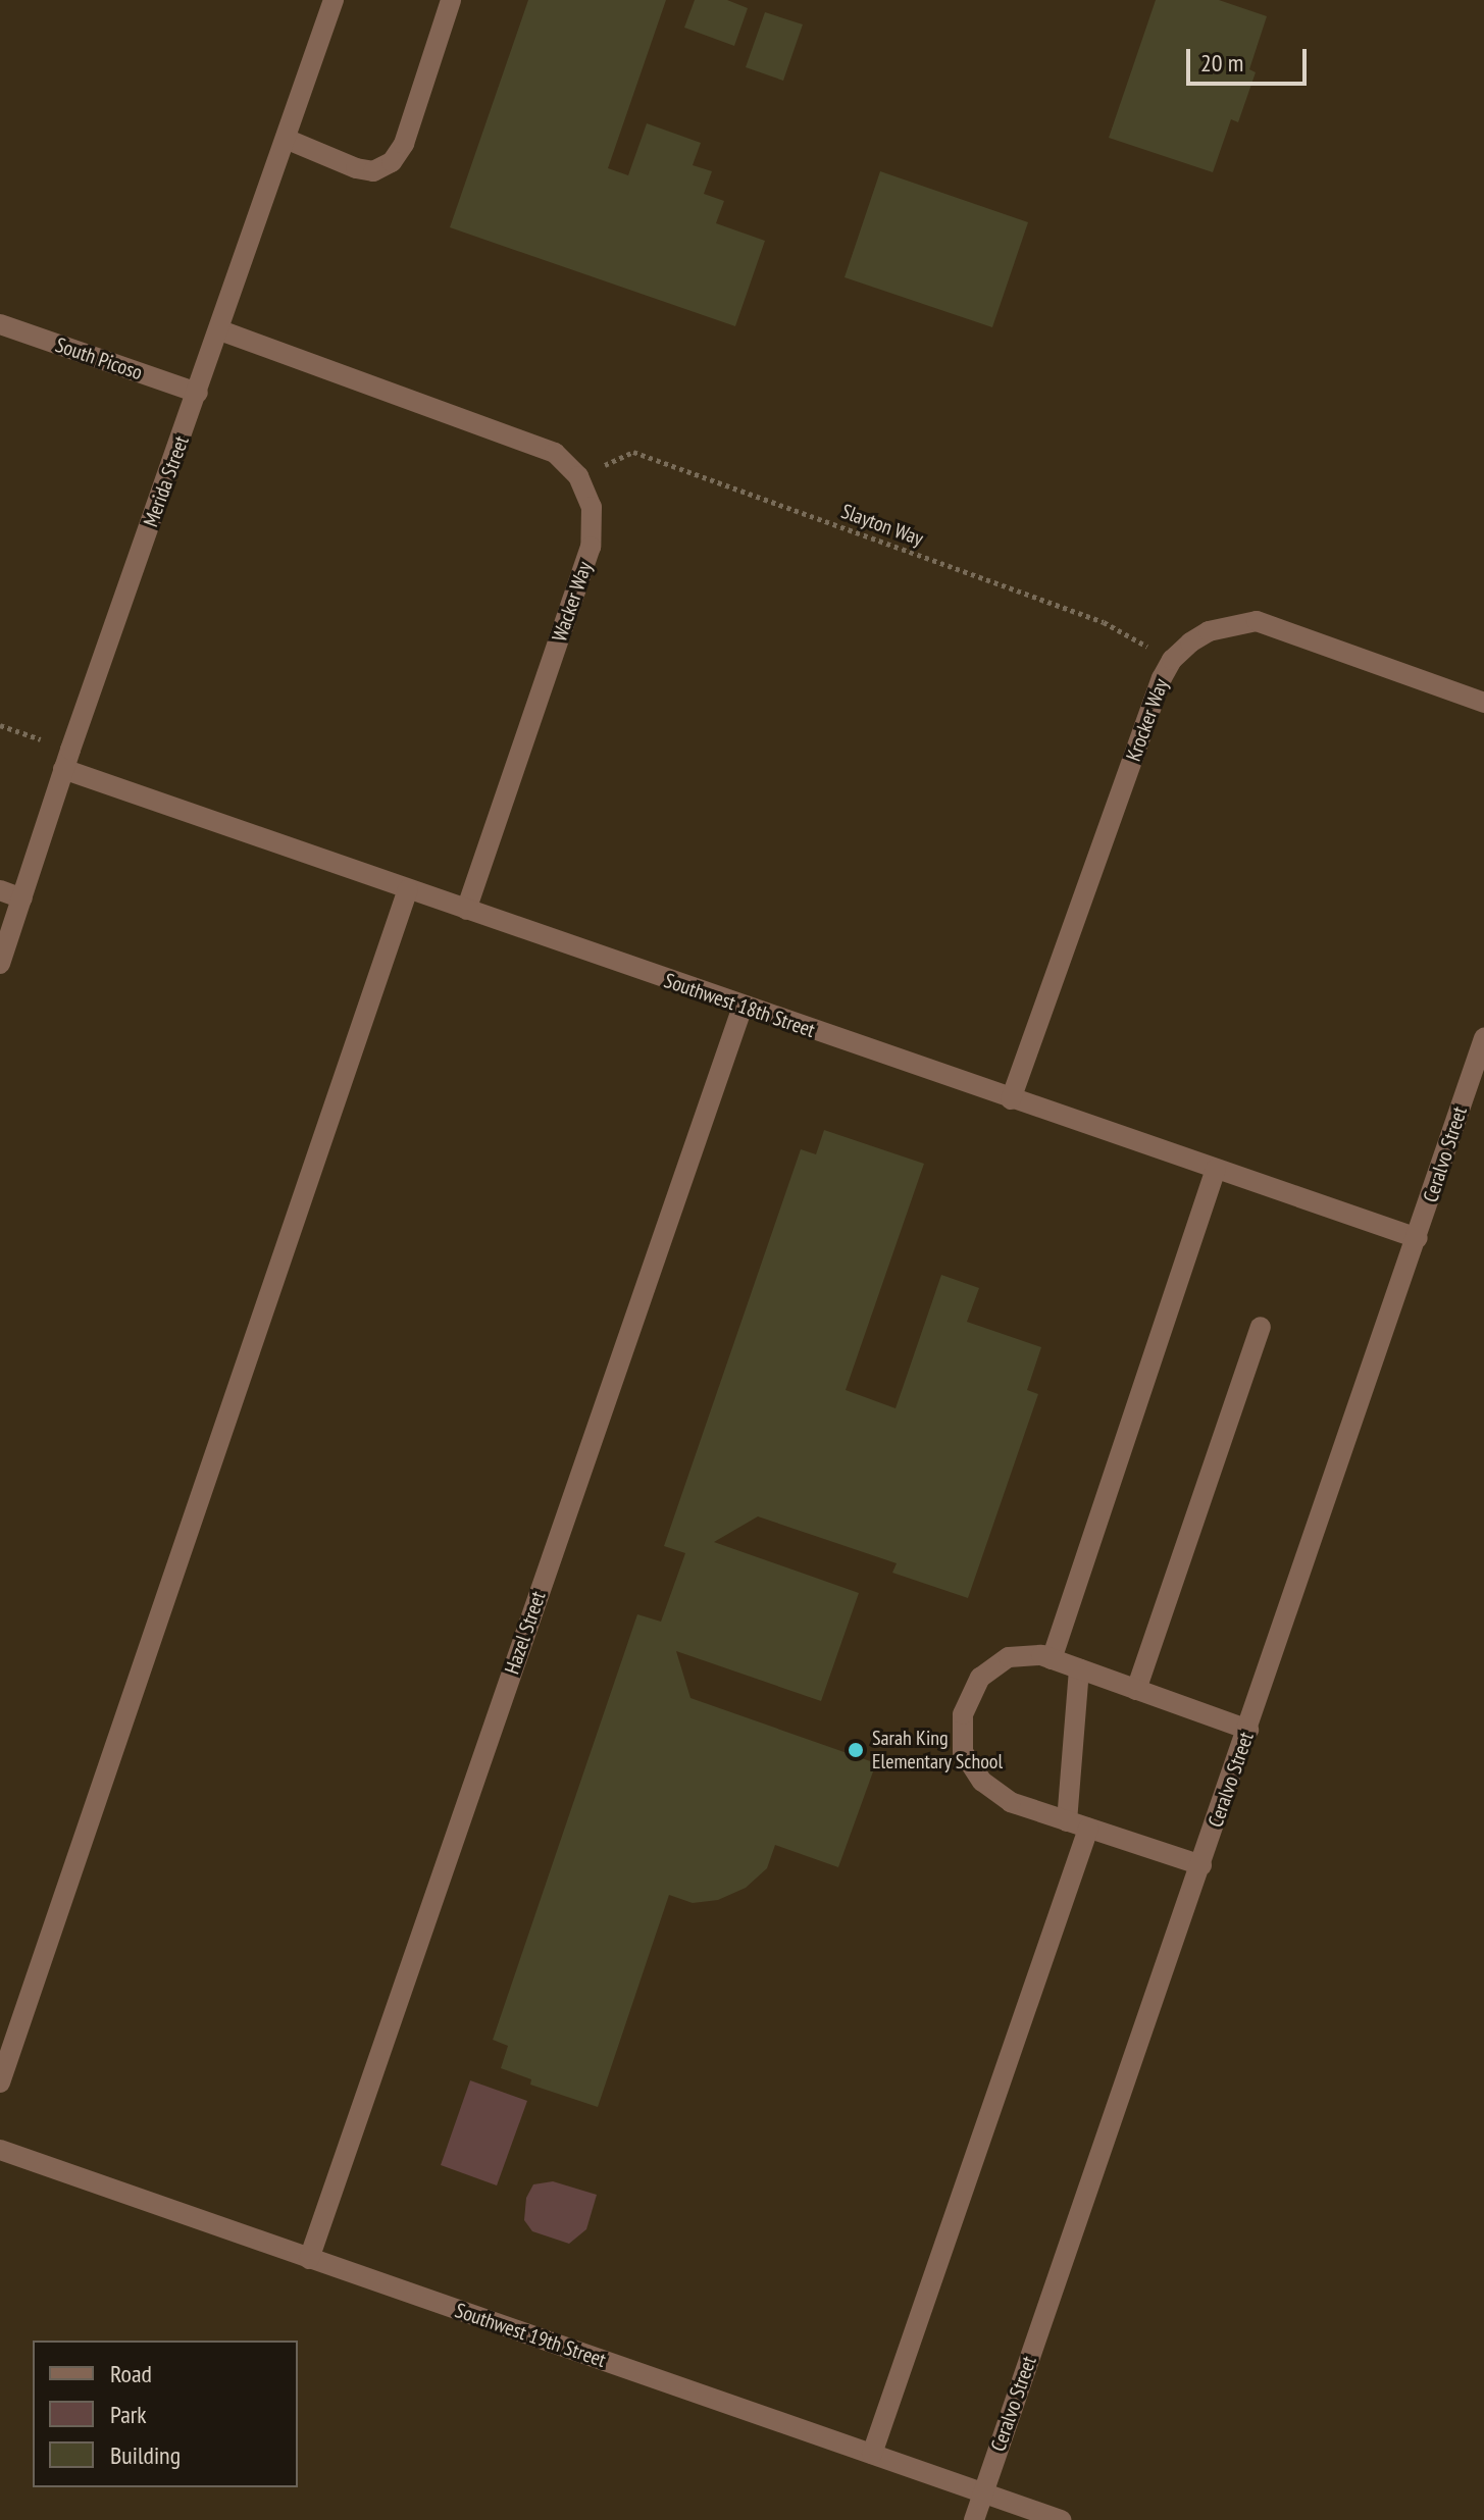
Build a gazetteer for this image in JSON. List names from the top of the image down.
{
  "streets": {
    "street": [
      "South Picoso",
      "Merida Street",
      "Wacker Way",
      "Krocker Way",
      "Southwest 18th Street",
      "Ceralvo Street",
      "Hazel Street",
      "Southwest 19th Street"
    ],
    "path": ["Slayton Way"]
  },
  "crossings": [
    ["South Picoso", "Merida Street"],
    ["Merida Street", "Southwest 18th Street"],
    ["Slayton Way", "Wacker Way"],
    ["Slayton Way", "Krocker Way"],
    ["Wacker Way", "Southwest 18th Street"],
    ["Krocker Way", "Southwest 18th Street"],
    ["Southwest 18th Street", "Ceralvo Street"],
    ["Southwest 18th Street", "Hazel Street"],
    ["Ceralvo Street", "Southwest 19th Street"],
    ["Hazel Street", "Southwest 19th Street"]
  ],
  "places": ["Sarah King Elementary School"],
  "legend": ["Road", "Park", "Building"],
  "scale_bar": "20 m"
}
